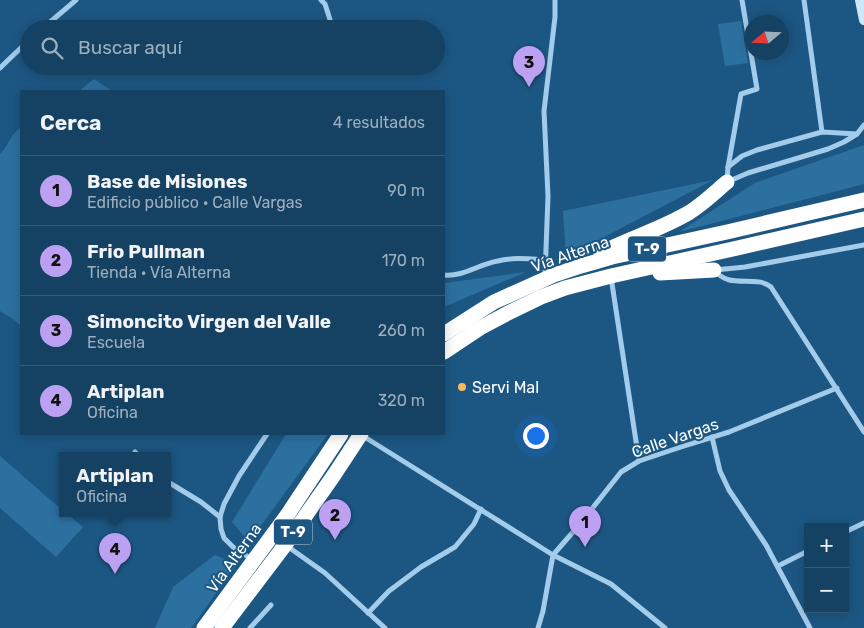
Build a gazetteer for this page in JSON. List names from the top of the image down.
{
  "streets": {
    "highway": ["T-9", "Vía Alterna"],
    "street": ["Calle Vargas"]
  },
  "crossings": [
    ["T-9", "Vía Alterna"]
  ],
  "places": ["Servi Mal"],
  "north": "left",
  "page": {
    "search": "Buscar aquí",
    "pins": [
      "3",
      "2",
      "1",
      "4"
    ],
    "heading": ["Cerca", "4 resultados"],
    "list": [
      {
        "mark": "1",
        "name": "Base de Misiones",
        "note": "Edificio público · Calle Vargas",
        "value": "90 m"
      },
      {
        "mark": "2",
        "name": "Frio Pullman",
        "note": "Tienda · Vía Alterna",
        "value": "170 m"
      },
      {
        "mark": "3",
        "name": "Simoncito Virgen del Valle",
        "note": "Escuela",
        "value": "260 m"
      },
      {
        "mark": "4",
        "name": "Artiplan",
        "note": "Oficina",
        "value": "320 m"
      }
    ],
    "popup": ["Artiplan", "Oficina"],
    "map_buttons": ["+", "−"]
  }
}
